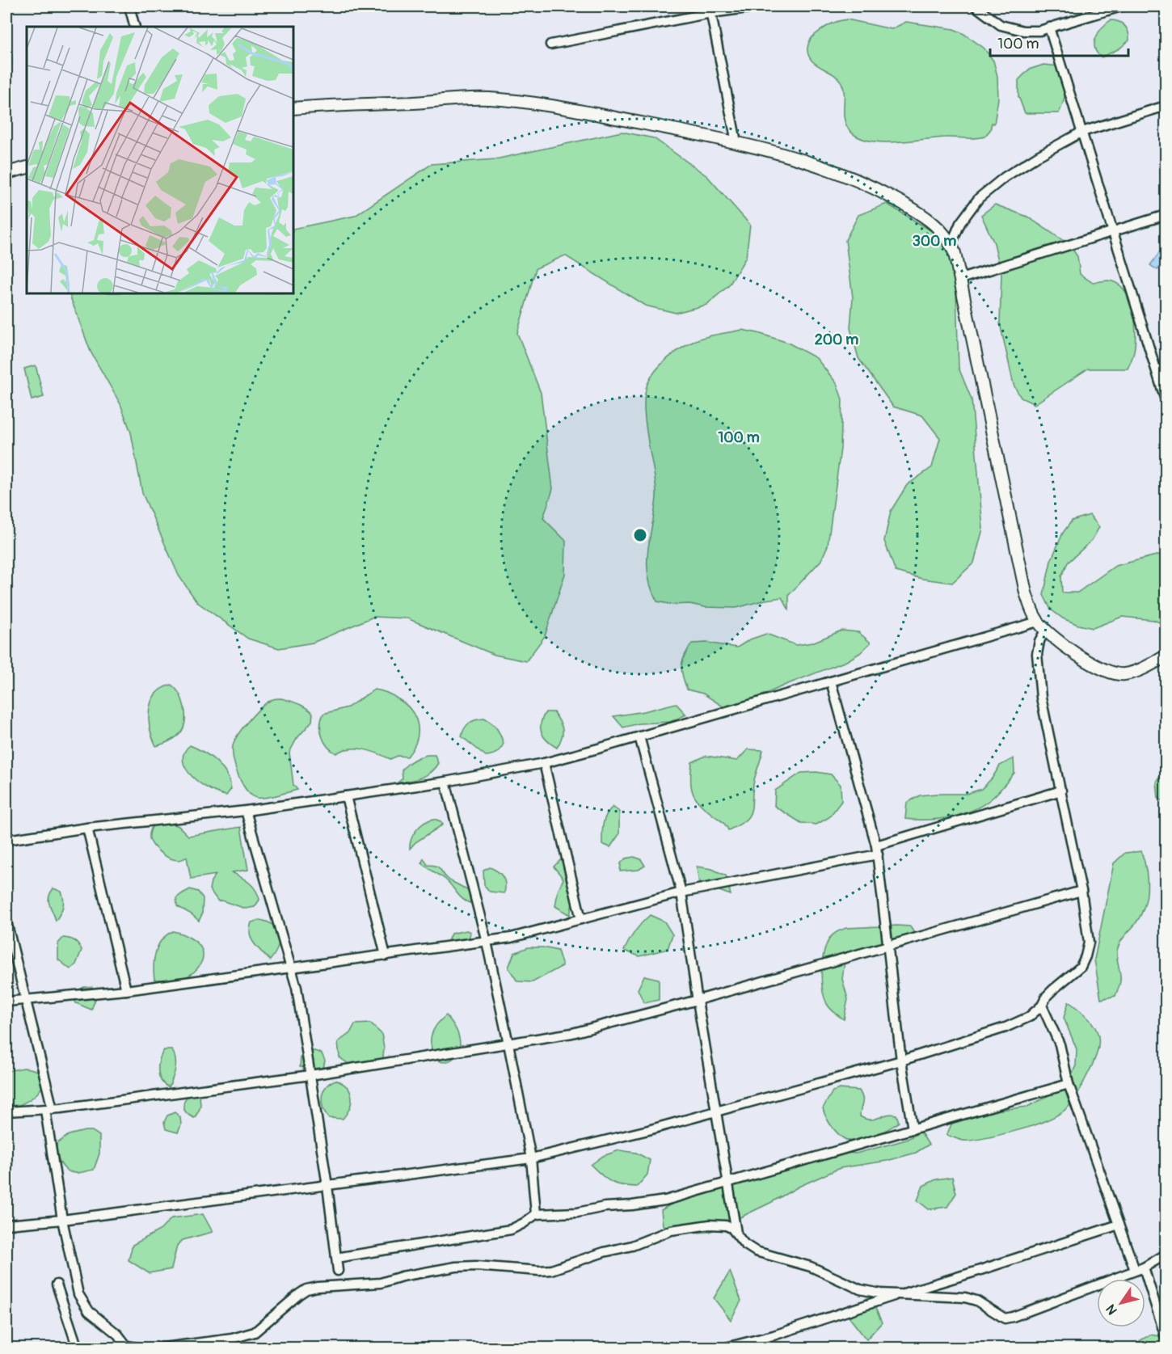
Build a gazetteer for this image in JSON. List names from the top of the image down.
{
  "scale_bar": "100 m",
  "north": "bottom left",
  "rings": ["300 m", "200 m", "100 m"]
}
